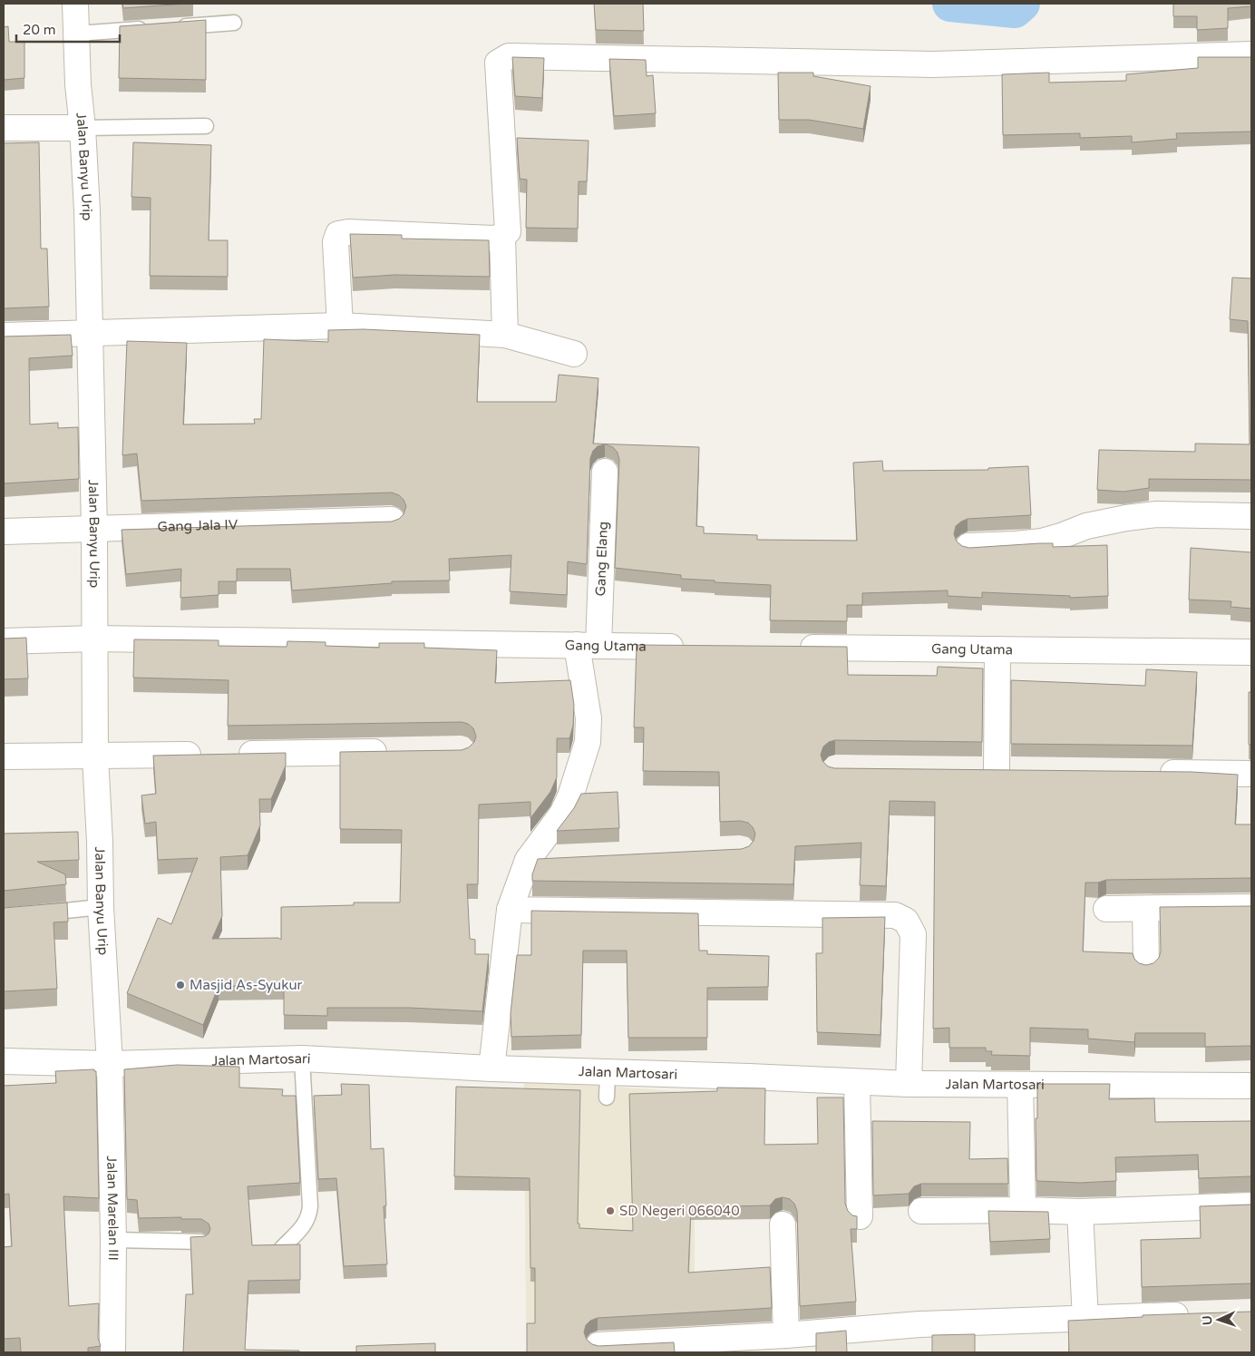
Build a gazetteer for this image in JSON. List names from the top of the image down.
{
  "streets": {
    "street": [
      "Jalan Banyu Urip",
      "Gang Jala IV",
      "Gang Elang",
      "Gang Utama",
      "Jalan Martosari",
      "Jalan Marelan III"
    ]
  },
  "crossings": [
    ["Jalan Banyu Urip", "Gang Jala IV"],
    ["Jalan Banyu Urip", "Gang Utama"],
    ["Jalan Banyu Urip", "Jalan Martosari"],
    ["Jalan Banyu Urip", "Jalan Marelan III"],
    ["Gang Elang", "Gang Utama"],
    ["Gang Elang", "Jalan Martosari"],
    ["Jalan Martosari", "Jalan Marelan III"]
  ],
  "places": ["Masjid As-Syukur", "SD Negeri 066040"],
  "scale_bar": "20 m",
  "north": "left"
}
